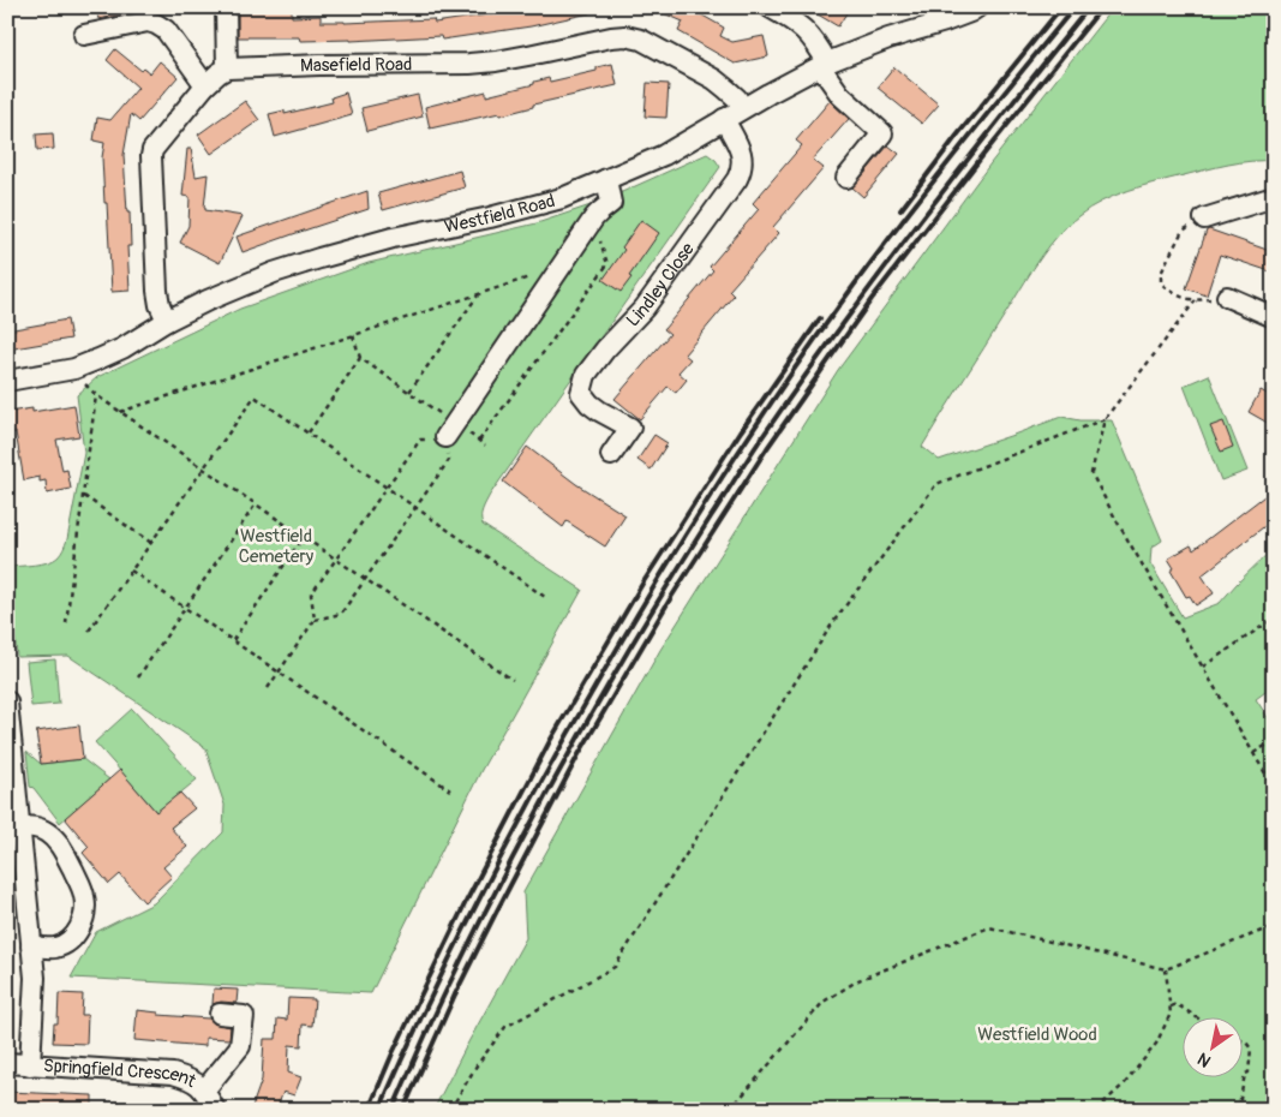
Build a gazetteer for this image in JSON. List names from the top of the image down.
{
  "streets": {
    "street": [
      "Masefield Road",
      "Westfield Road",
      "Lindley Close",
      "Springfield Crescent"
    ]
  },
  "crossings": [
    ["Masefield Road", "Westfield Road"],
    ["Westfield Road", "Lindley Close"]
  ],
  "parks": ["Westfield Cemetery", "Westfield Wood"],
  "north": "bottom left"
}
